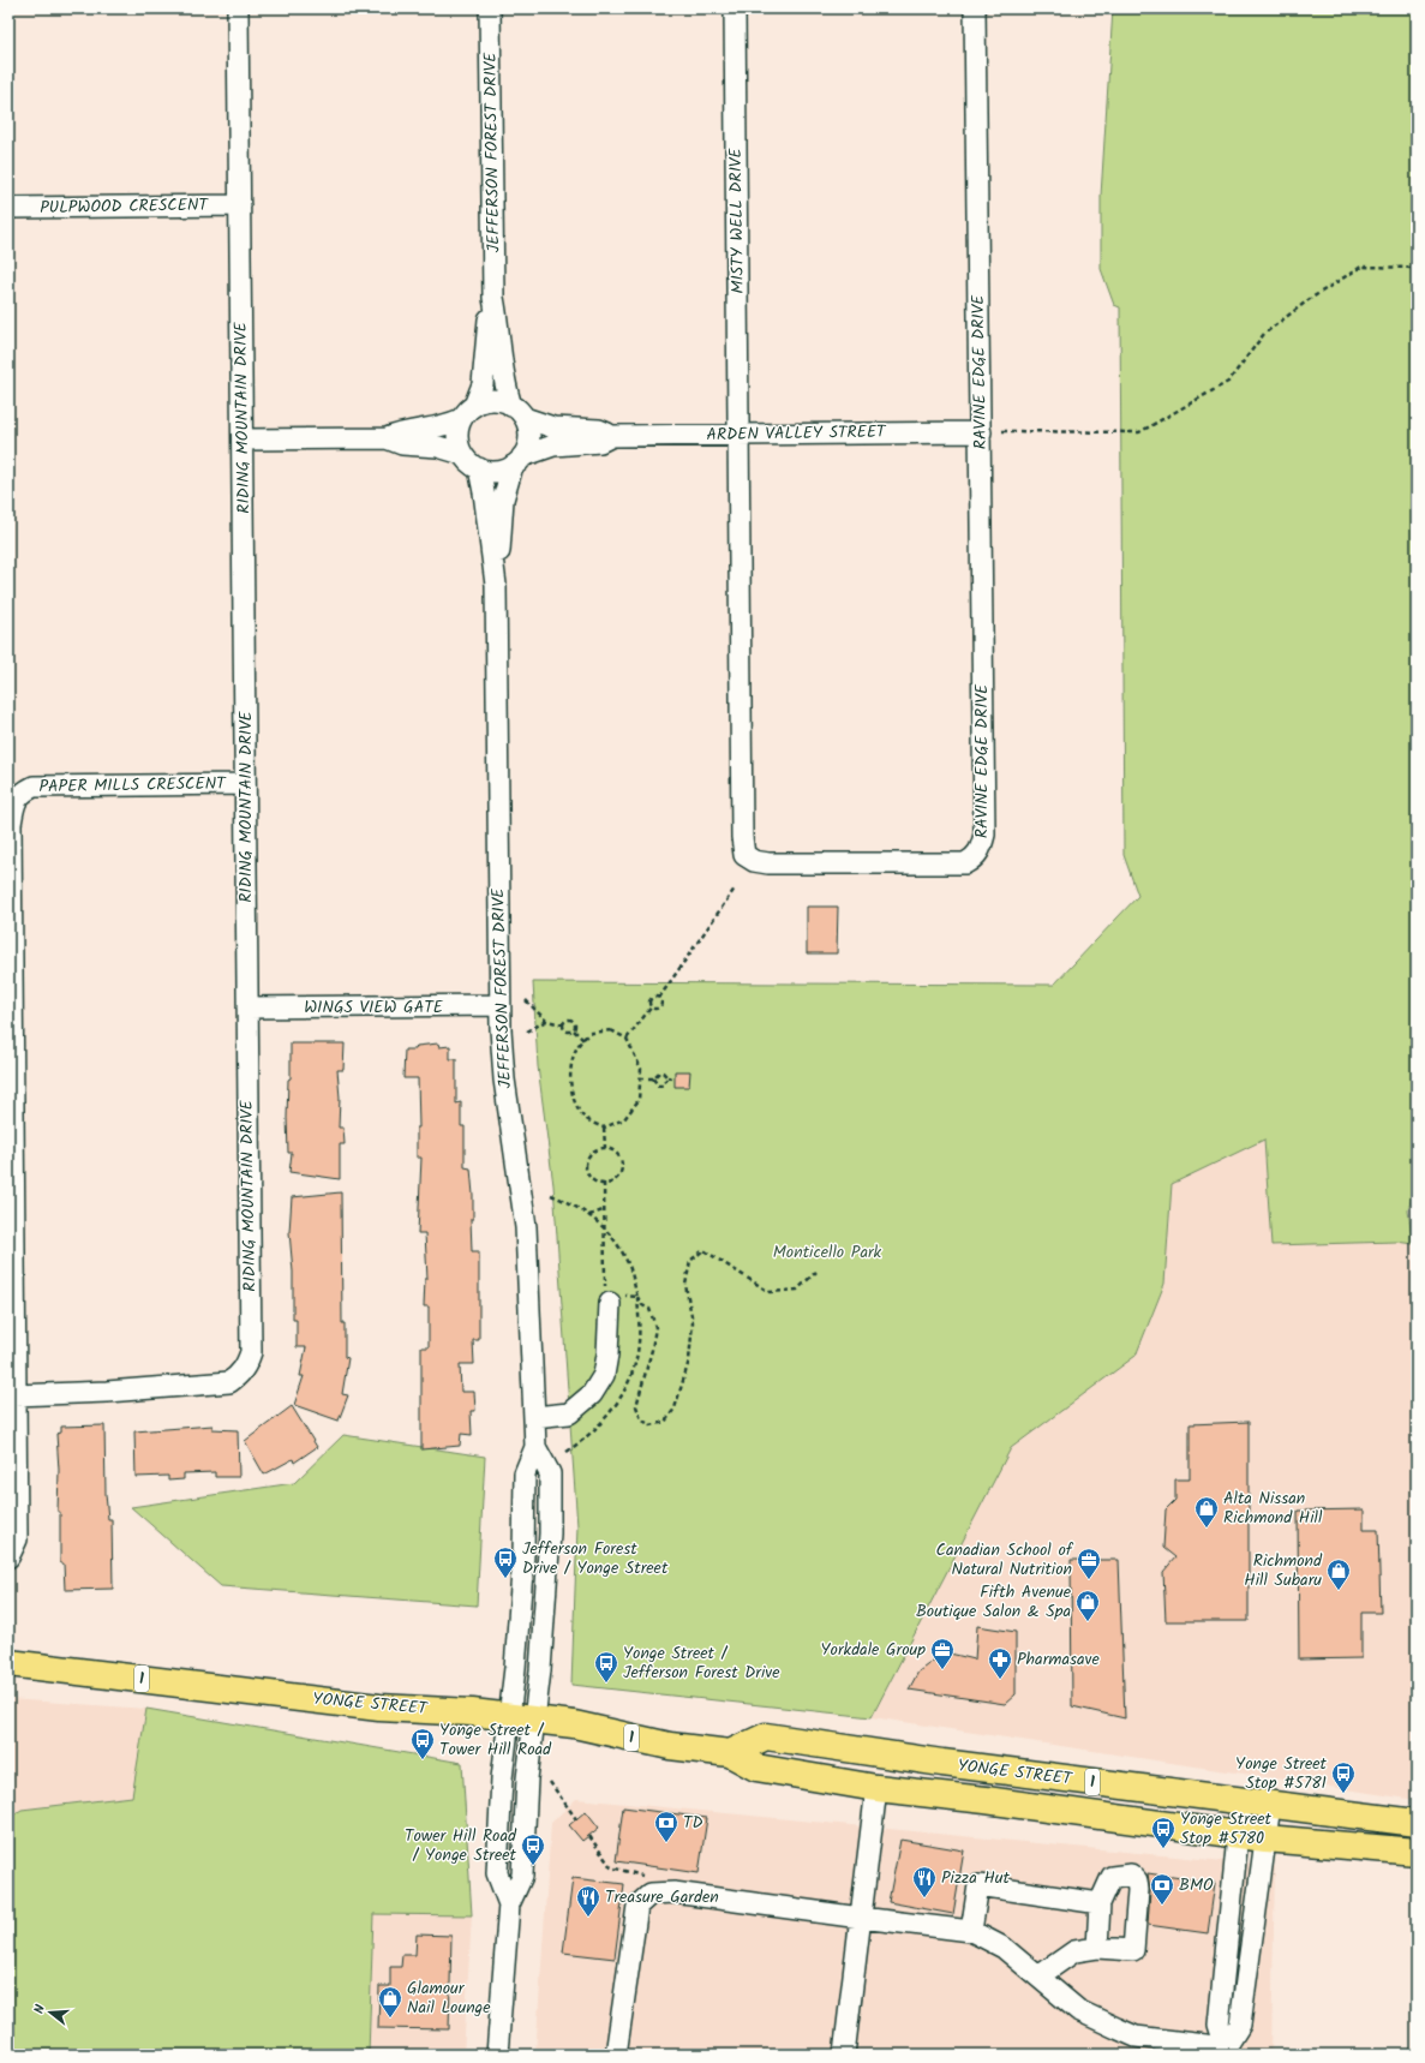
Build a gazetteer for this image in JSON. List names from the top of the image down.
{
  "streets": {
    "main road": ["1", "YONGE STREET"],
    "street": [
      "JEFFERSON FOREST DRIVE",
      "PULPWOOD CRESCENT",
      "MISTY WELL DRIVE",
      "RAVINE EDGE DRIVE",
      "RIDING MOUNTAIN DRIVE",
      "ARDEN VALLEY STREET",
      "PAPER MILLS CRESCENT",
      "WINGS VIEW GATE"
    ]
  },
  "crossings": [
    ["JEFFERSON FOREST DRIVE", "ARDEN VALLEY STREET"],
    ["JEFFERSON FOREST DRIVE", "WINGS VIEW GATE"],
    ["JEFFERSON FOREST DRIVE", "YONGE STREET"],
    ["PULPWOOD CRESCENT", "RIDING MOUNTAIN DRIVE"],
    ["MISTY WELL DRIVE", "RAVINE EDGE DRIVE"],
    ["MISTY WELL DRIVE", "ARDEN VALLEY STREET"],
    ["RAVINE EDGE DRIVE", "ARDEN VALLEY STREET"],
    ["RIDING MOUNTAIN DRIVE", "PAPER MILLS CRESCENT"],
    ["RIDING MOUNTAIN DRIVE", "WINGS VIEW GATE"]
  ],
  "parks": ["Monticello Park"],
  "places": {
    "shop": [
      "Alta Nissan Richmond Hill",
      "Richmond Hill Subaru",
      "Fifth Avenue Boutique Salon & Spa",
      "Glamour Nail Lounge"
    ],
    "bus stop": [
      "Jefferson Forest Drive / Yonge Street",
      "Yonge Street / Jefferson Forest Drive",
      "Yonge Street / Tower Hill Road",
      "Yonge Street Stop #5781",
      "Yonge Street Stop #5780",
      "Tower Hill Road / Yonge Street"
    ],
    "office": ["Canadian School of Natural Nutrition", "Yorkdale Group"],
    "pharmacy": ["Pharmasave"],
    "bank": ["TD", "BMO"],
    "restaurant": ["Pizza Hut", "Treasure Garden"]
  },
  "north": "left"
}
